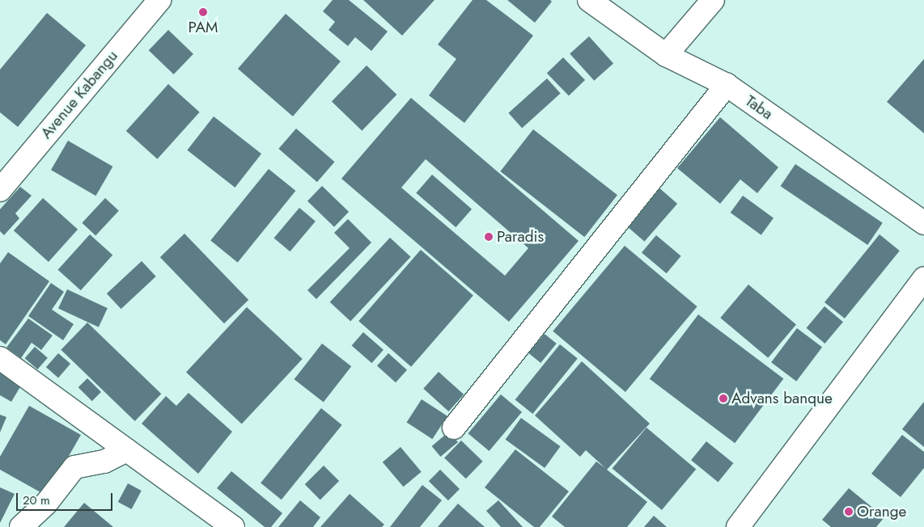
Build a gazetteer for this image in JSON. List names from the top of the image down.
{
  "streets": {
    "street": ["Avenue Kabangu", "Taba"]
  },
  "places": [
    "PAM",
    "Paradis",
    "Advans banque",
    "Orange"
  ],
  "scale_bar": "20 m"
}
